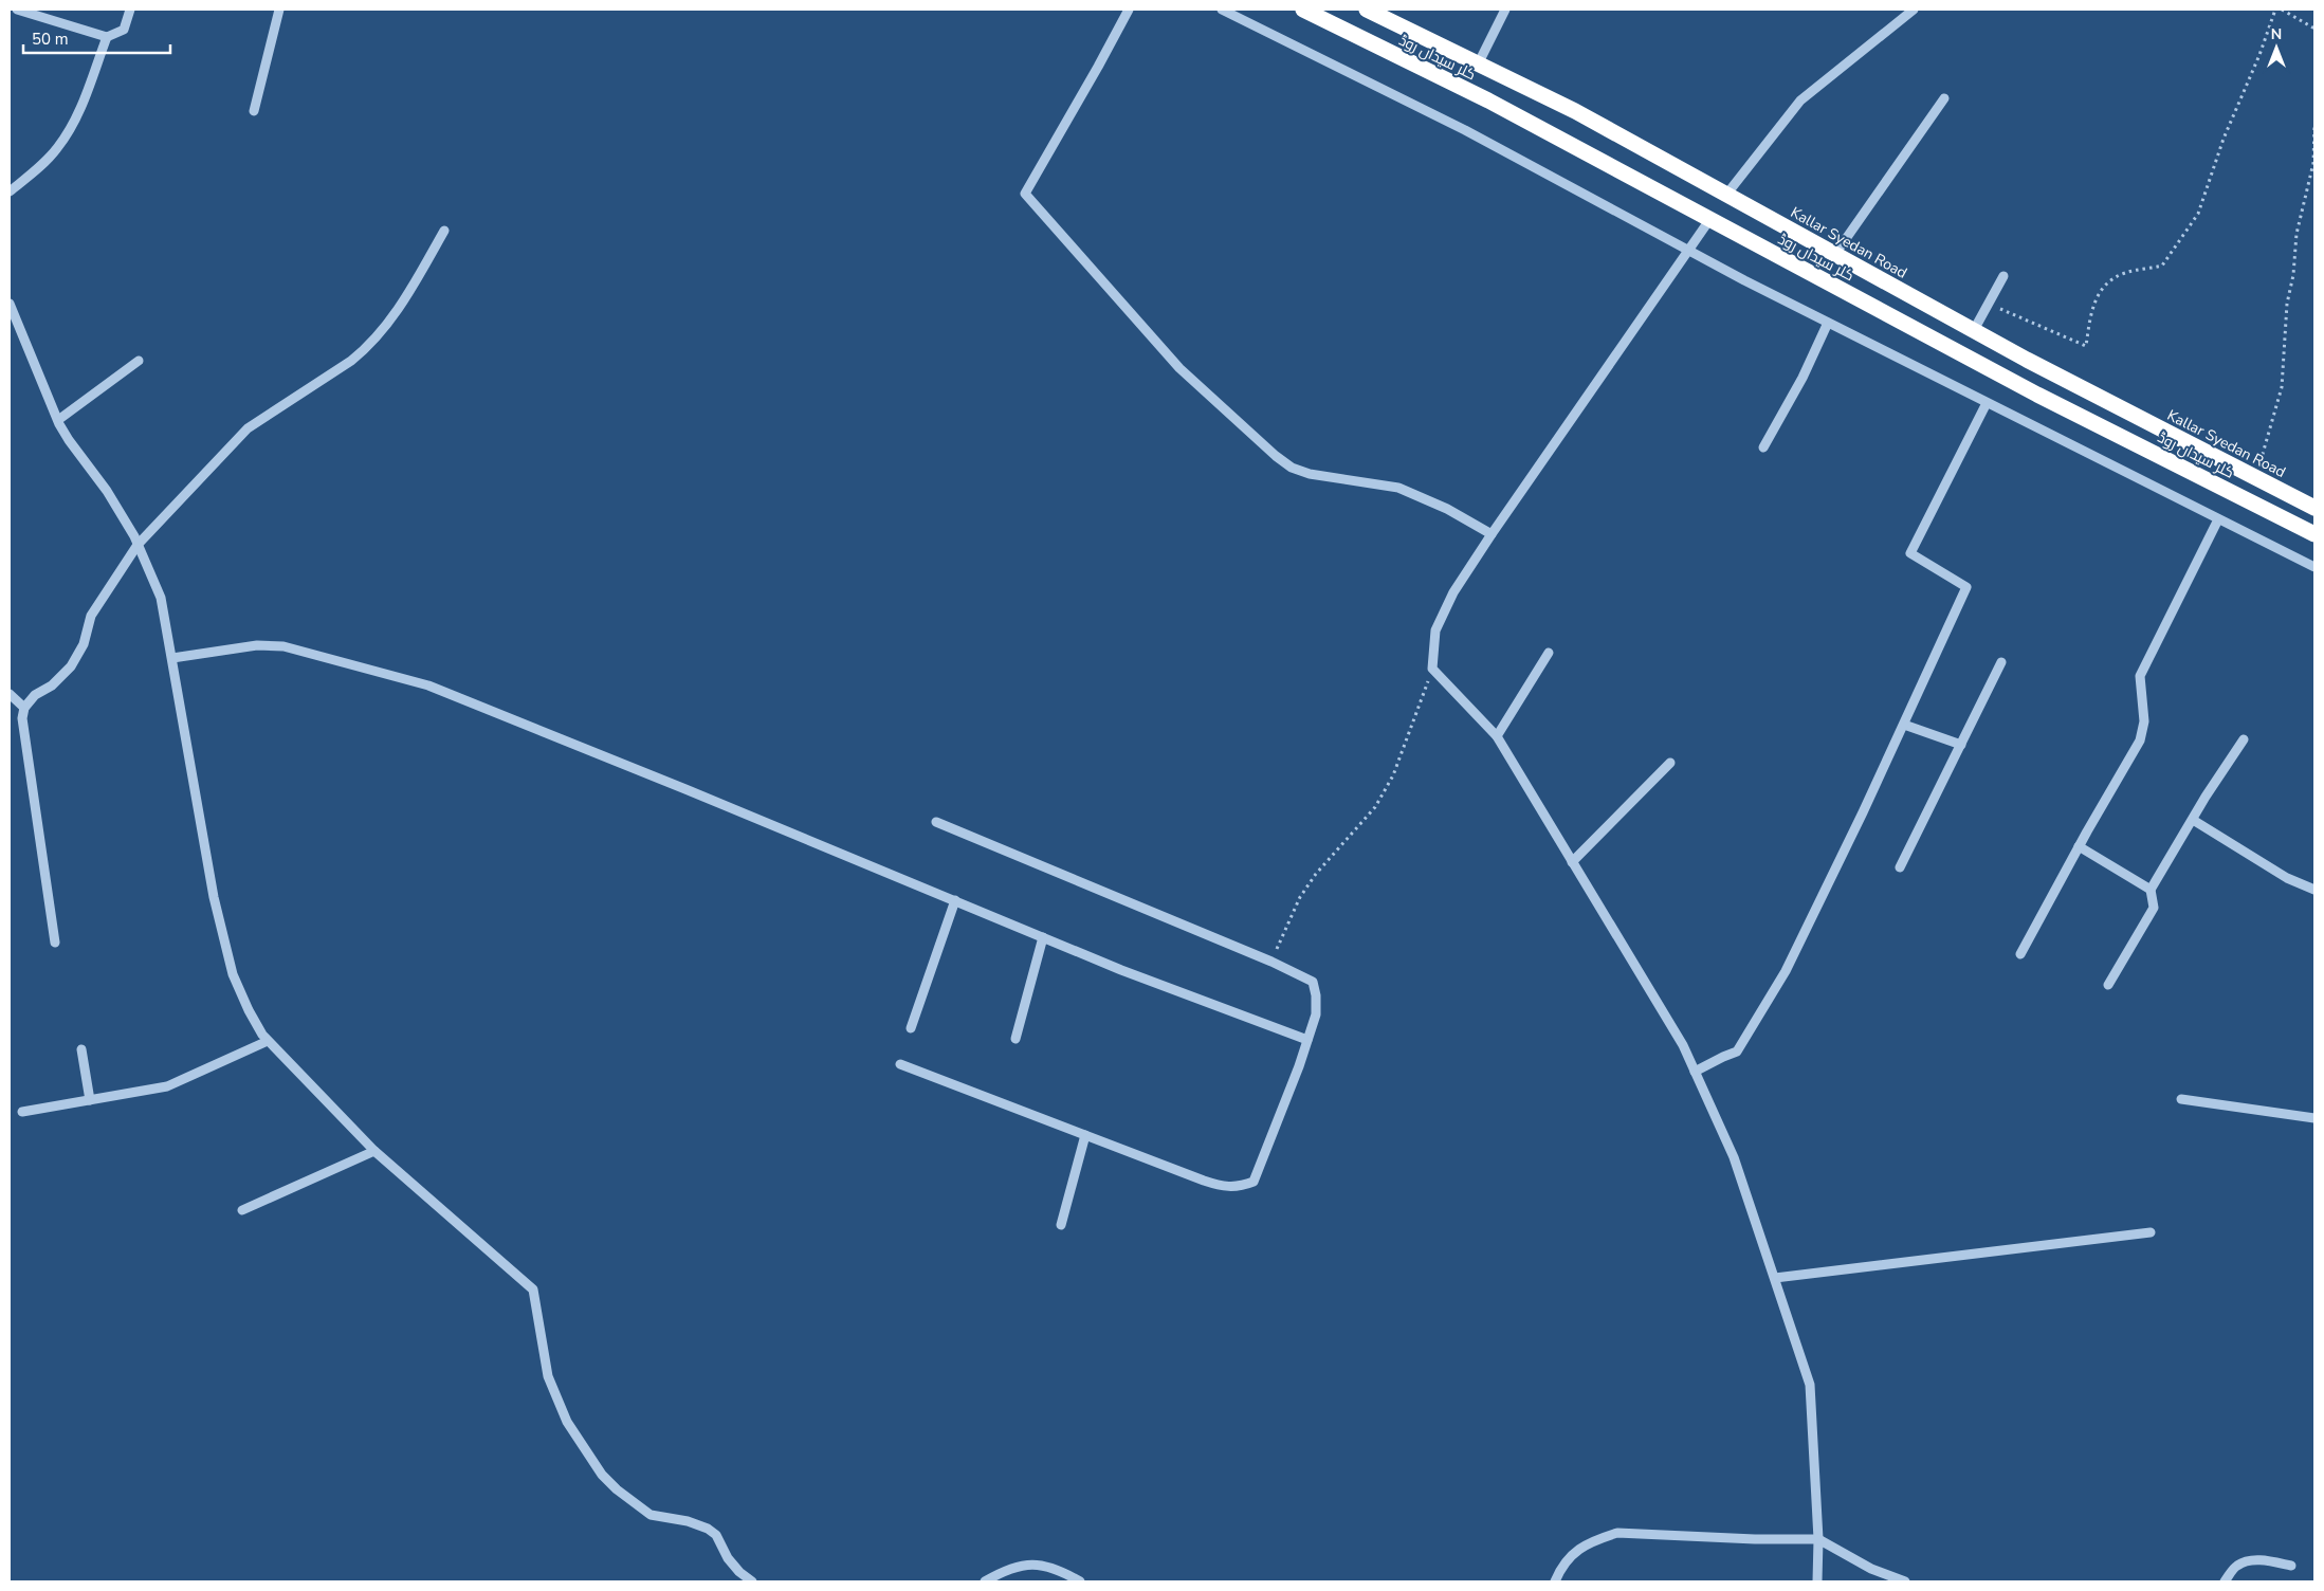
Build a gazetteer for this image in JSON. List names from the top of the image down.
{
  "streets": {
    "highway": ["کلر سیداں روڈ", "Kallar Syedan Road"]
  },
  "scale_bar": "50 m",
  "north": "top"
}
